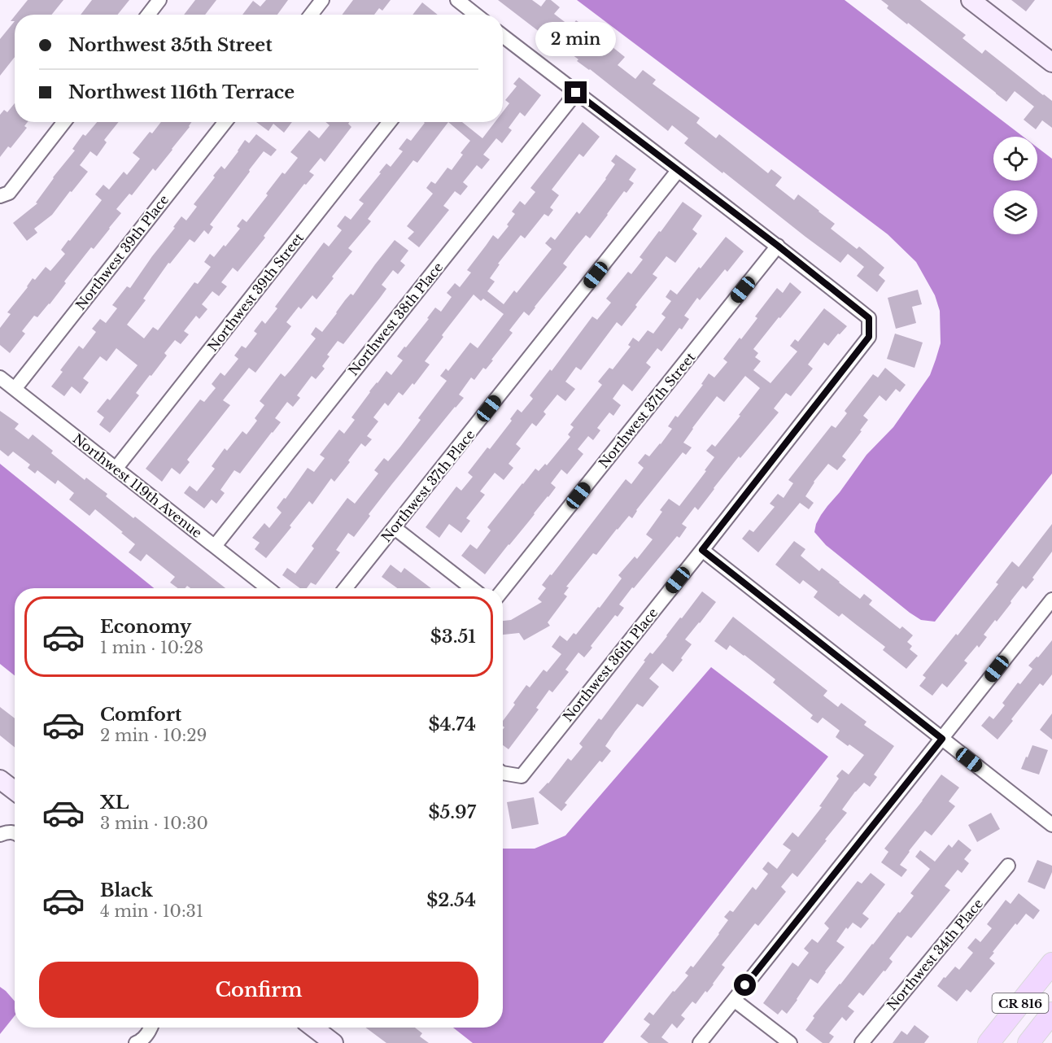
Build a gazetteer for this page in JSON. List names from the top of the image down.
{
  "streets": {
    "main road": ["CR 816"],
    "street": [
      "Northwest 39th Place",
      "Northwest 39th Street",
      "Northwest 38th Place",
      "Northwest 37th Street",
      "Northwest 119th Avenue",
      "Northwest 37th Place",
      "Northwest 36th Place",
      "Northwest 34th Place"
    ]
  },
  "crossings": [
    ["Northwest 39th Place", "Northwest 119th Avenue"],
    ["Northwest 39th Street", "Northwest 119th Avenue"],
    ["Northwest 38th Place", "Northwest 119th Avenue"],
    ["Northwest 37th Street", "Northwest 36th Place"]
  ],
  "page": {
    "banner": ["Northwest 35th Street", "Northwest 116th Terrace"],
    "bubble": "2 min",
    "list": [
      {
        "name": "Economy",
        "note": "1 min · 10:28",
        "value": "$3.51"
      },
      {
        "name": "Comfort",
        "note": "2 min · 10:29",
        "value": "$4.74"
      },
      {
        "name": "XL",
        "note": "3 min · 10:30",
        "value": "$5.97"
      },
      {
        "name": "Black",
        "note": "4 min · 10:31",
        "value": "$2.54"
      }
    ],
    "buttons": "Confirm"
  }
}
